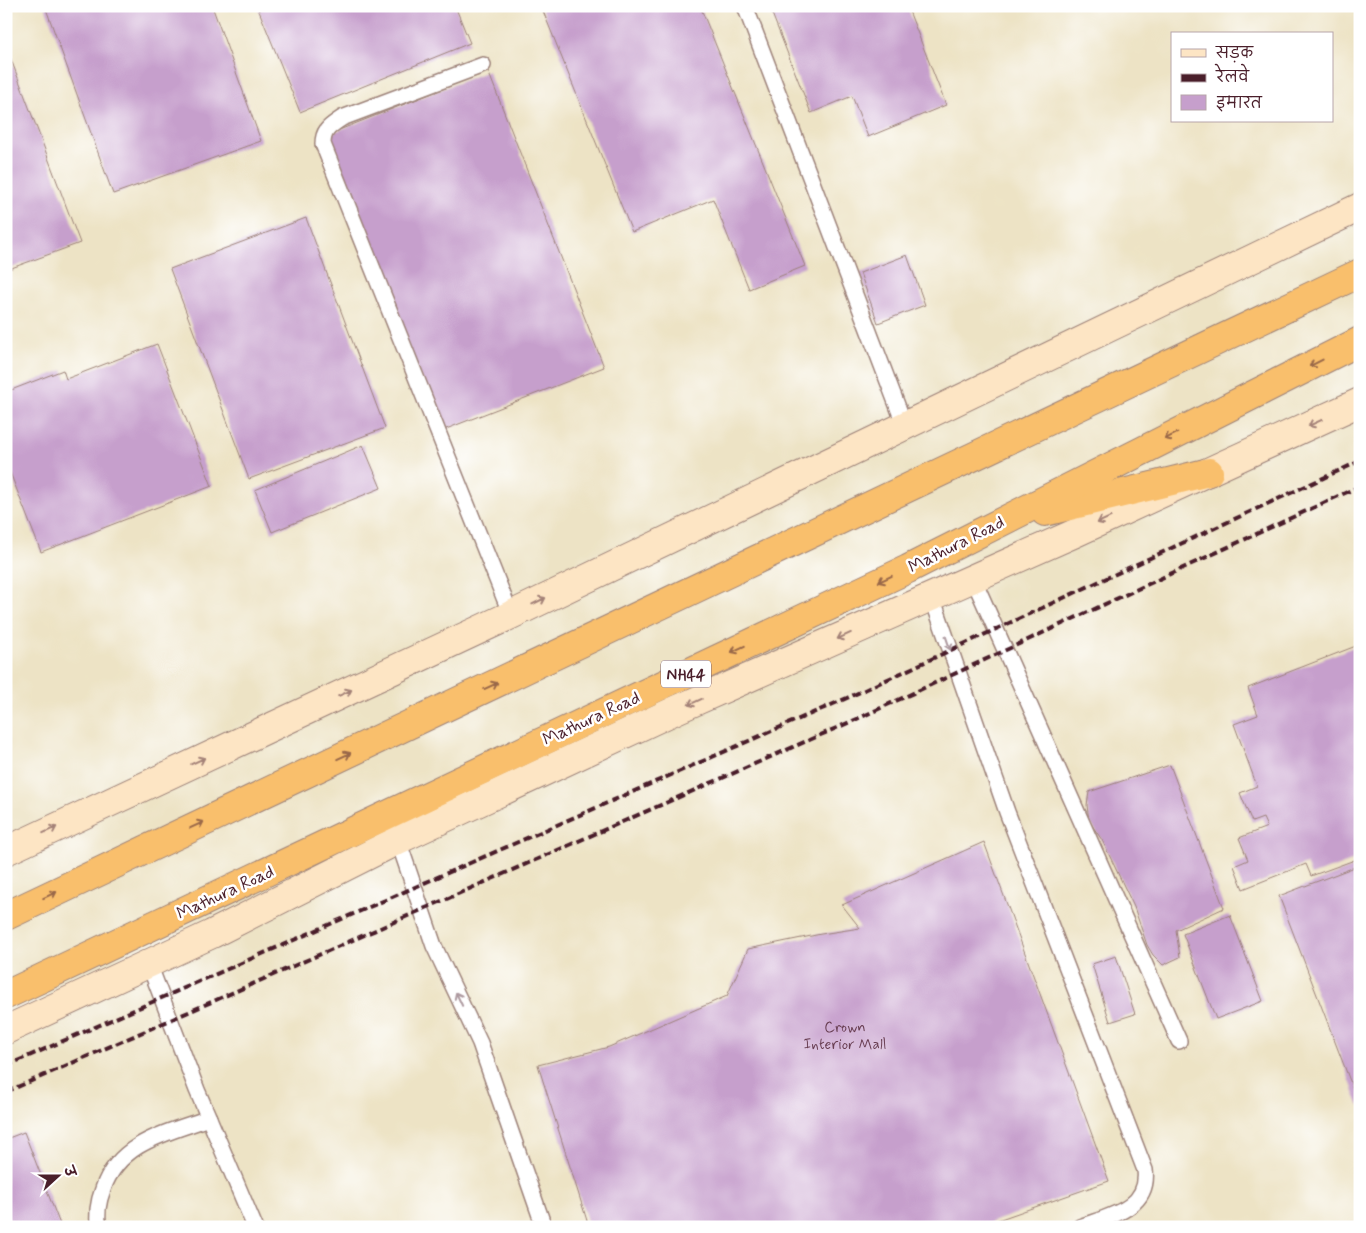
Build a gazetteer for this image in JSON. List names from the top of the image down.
{
  "streets": {
    "highway": ["Mathura Road", "NH44"]
  },
  "house_numbers": ["Crown Interior Mall"],
  "legend": ["सड़क", "रेलवे", "इमारत"],
  "north": "right"
}
